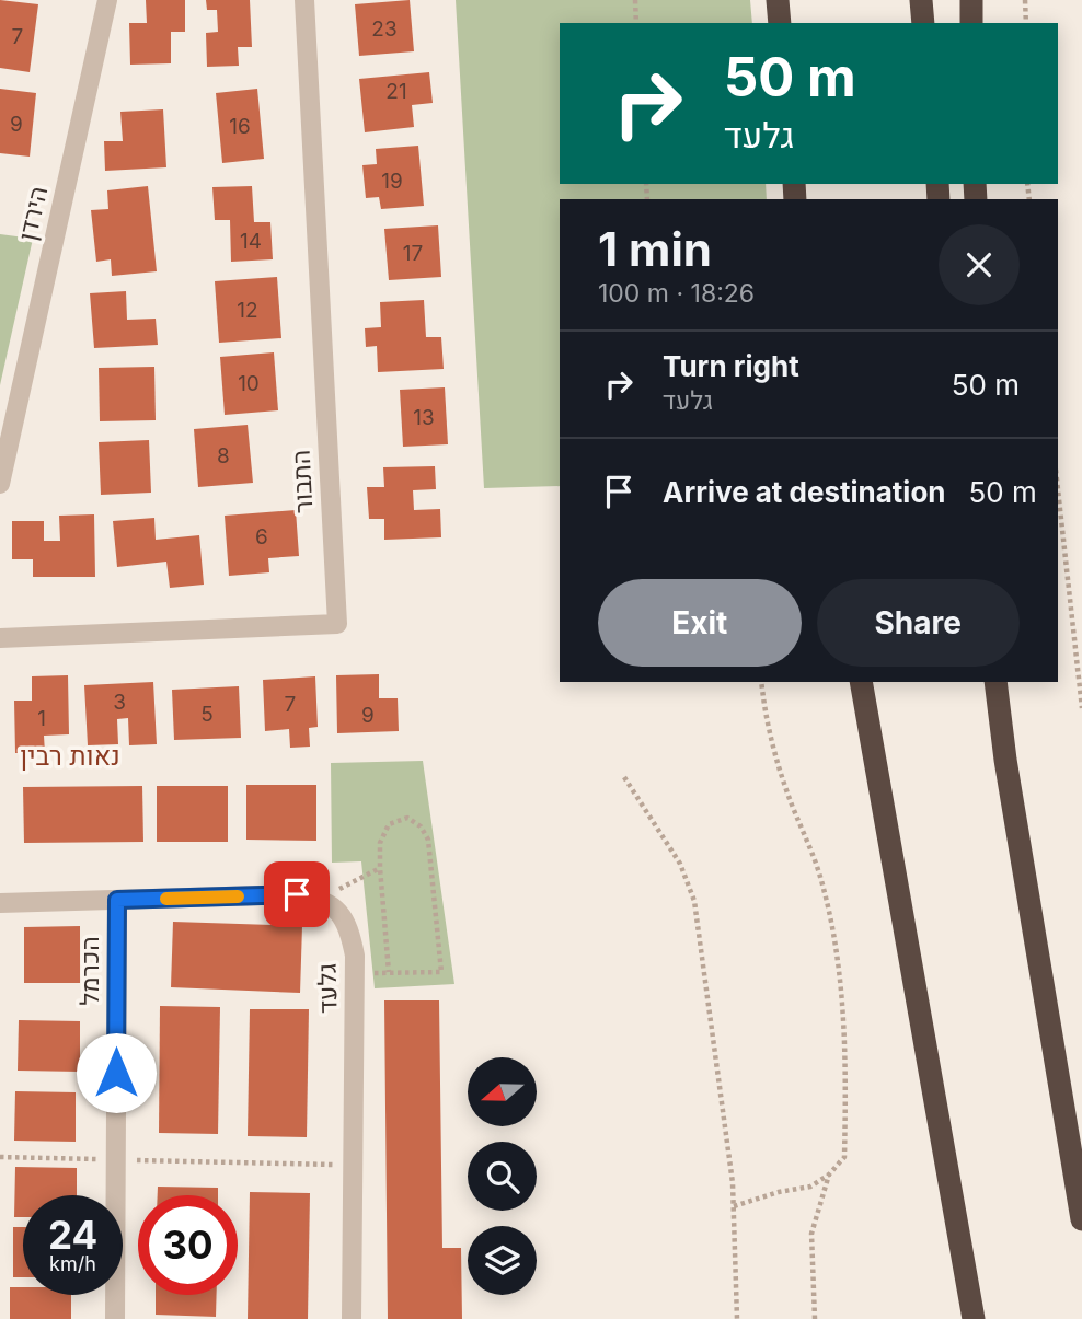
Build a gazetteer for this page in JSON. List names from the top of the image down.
{
  "streets": {
    "street": [
      "הירדן",
      "התבור",
      "הכרמל",
      "גלעד"
    ]
  },
  "districts": ["נאות רבין"],
  "house_numbers": [
    "23",
    "7",
    "21",
    "9",
    "16",
    "19",
    "14",
    "17",
    "12",
    "10",
    "13",
    "8",
    "6",
    "3",
    "7",
    "5",
    "9",
    "1"
  ],
  "north": "left",
  "page": {
    "turn": ["50 m", "גלעד"],
    "heading": ["1 min", "100 m · 18:26"],
    "list": [
      {
        "name": "Turn right",
        "note": "גלעד",
        "value": "50 m"
      },
      {
        "name": "Arrive at destination",
        "value": "50 m"
      }
    ],
    "buttons": ["Exit", "Share"],
    "speed": "24 km/h",
    "limit": "30"
  }
}
